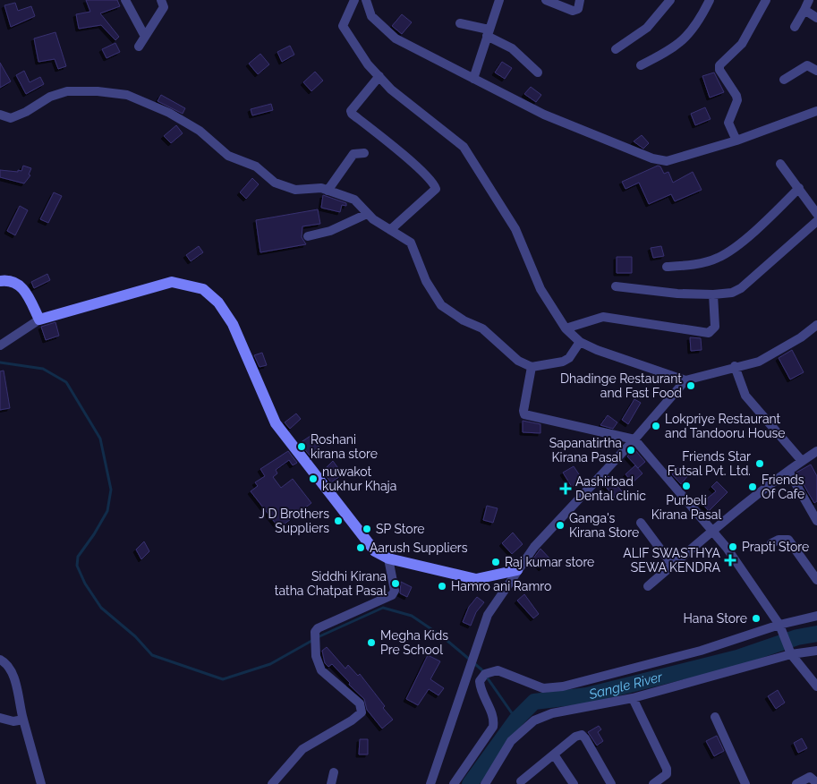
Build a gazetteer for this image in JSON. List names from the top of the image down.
{
  "water": ["Sangle River"],
  "places": {
    "other": [
      "Dhadinge Restaurant and Fast Food",
      "Lokpriye Restaurant and Tandooru House",
      "Roshani kirana store",
      "Sapanatirtha Kirana Pasal",
      "Friends Star Futsal Pvt. Ltd.",
      "nuwakot kukhur Khaja",
      "Purbeli Kirana Pasal",
      "Friends Of Cafe",
      "J D Brothers Suppliers",
      "Ganga's Kirana Store",
      "SP Store",
      "Prapti Store",
      "Aarush Suppliers",
      "Raj kumar store",
      "Siddhi Kirana tatha Chatpat Pasal",
      "Hamro ani Ramro",
      "Hana Store",
      "Megha Kids Pre School"
    ],
    "health": ["Aashirbad Dental clinic", "ALIF SWASTHYA SEWA KENDRA"]
  }
}
